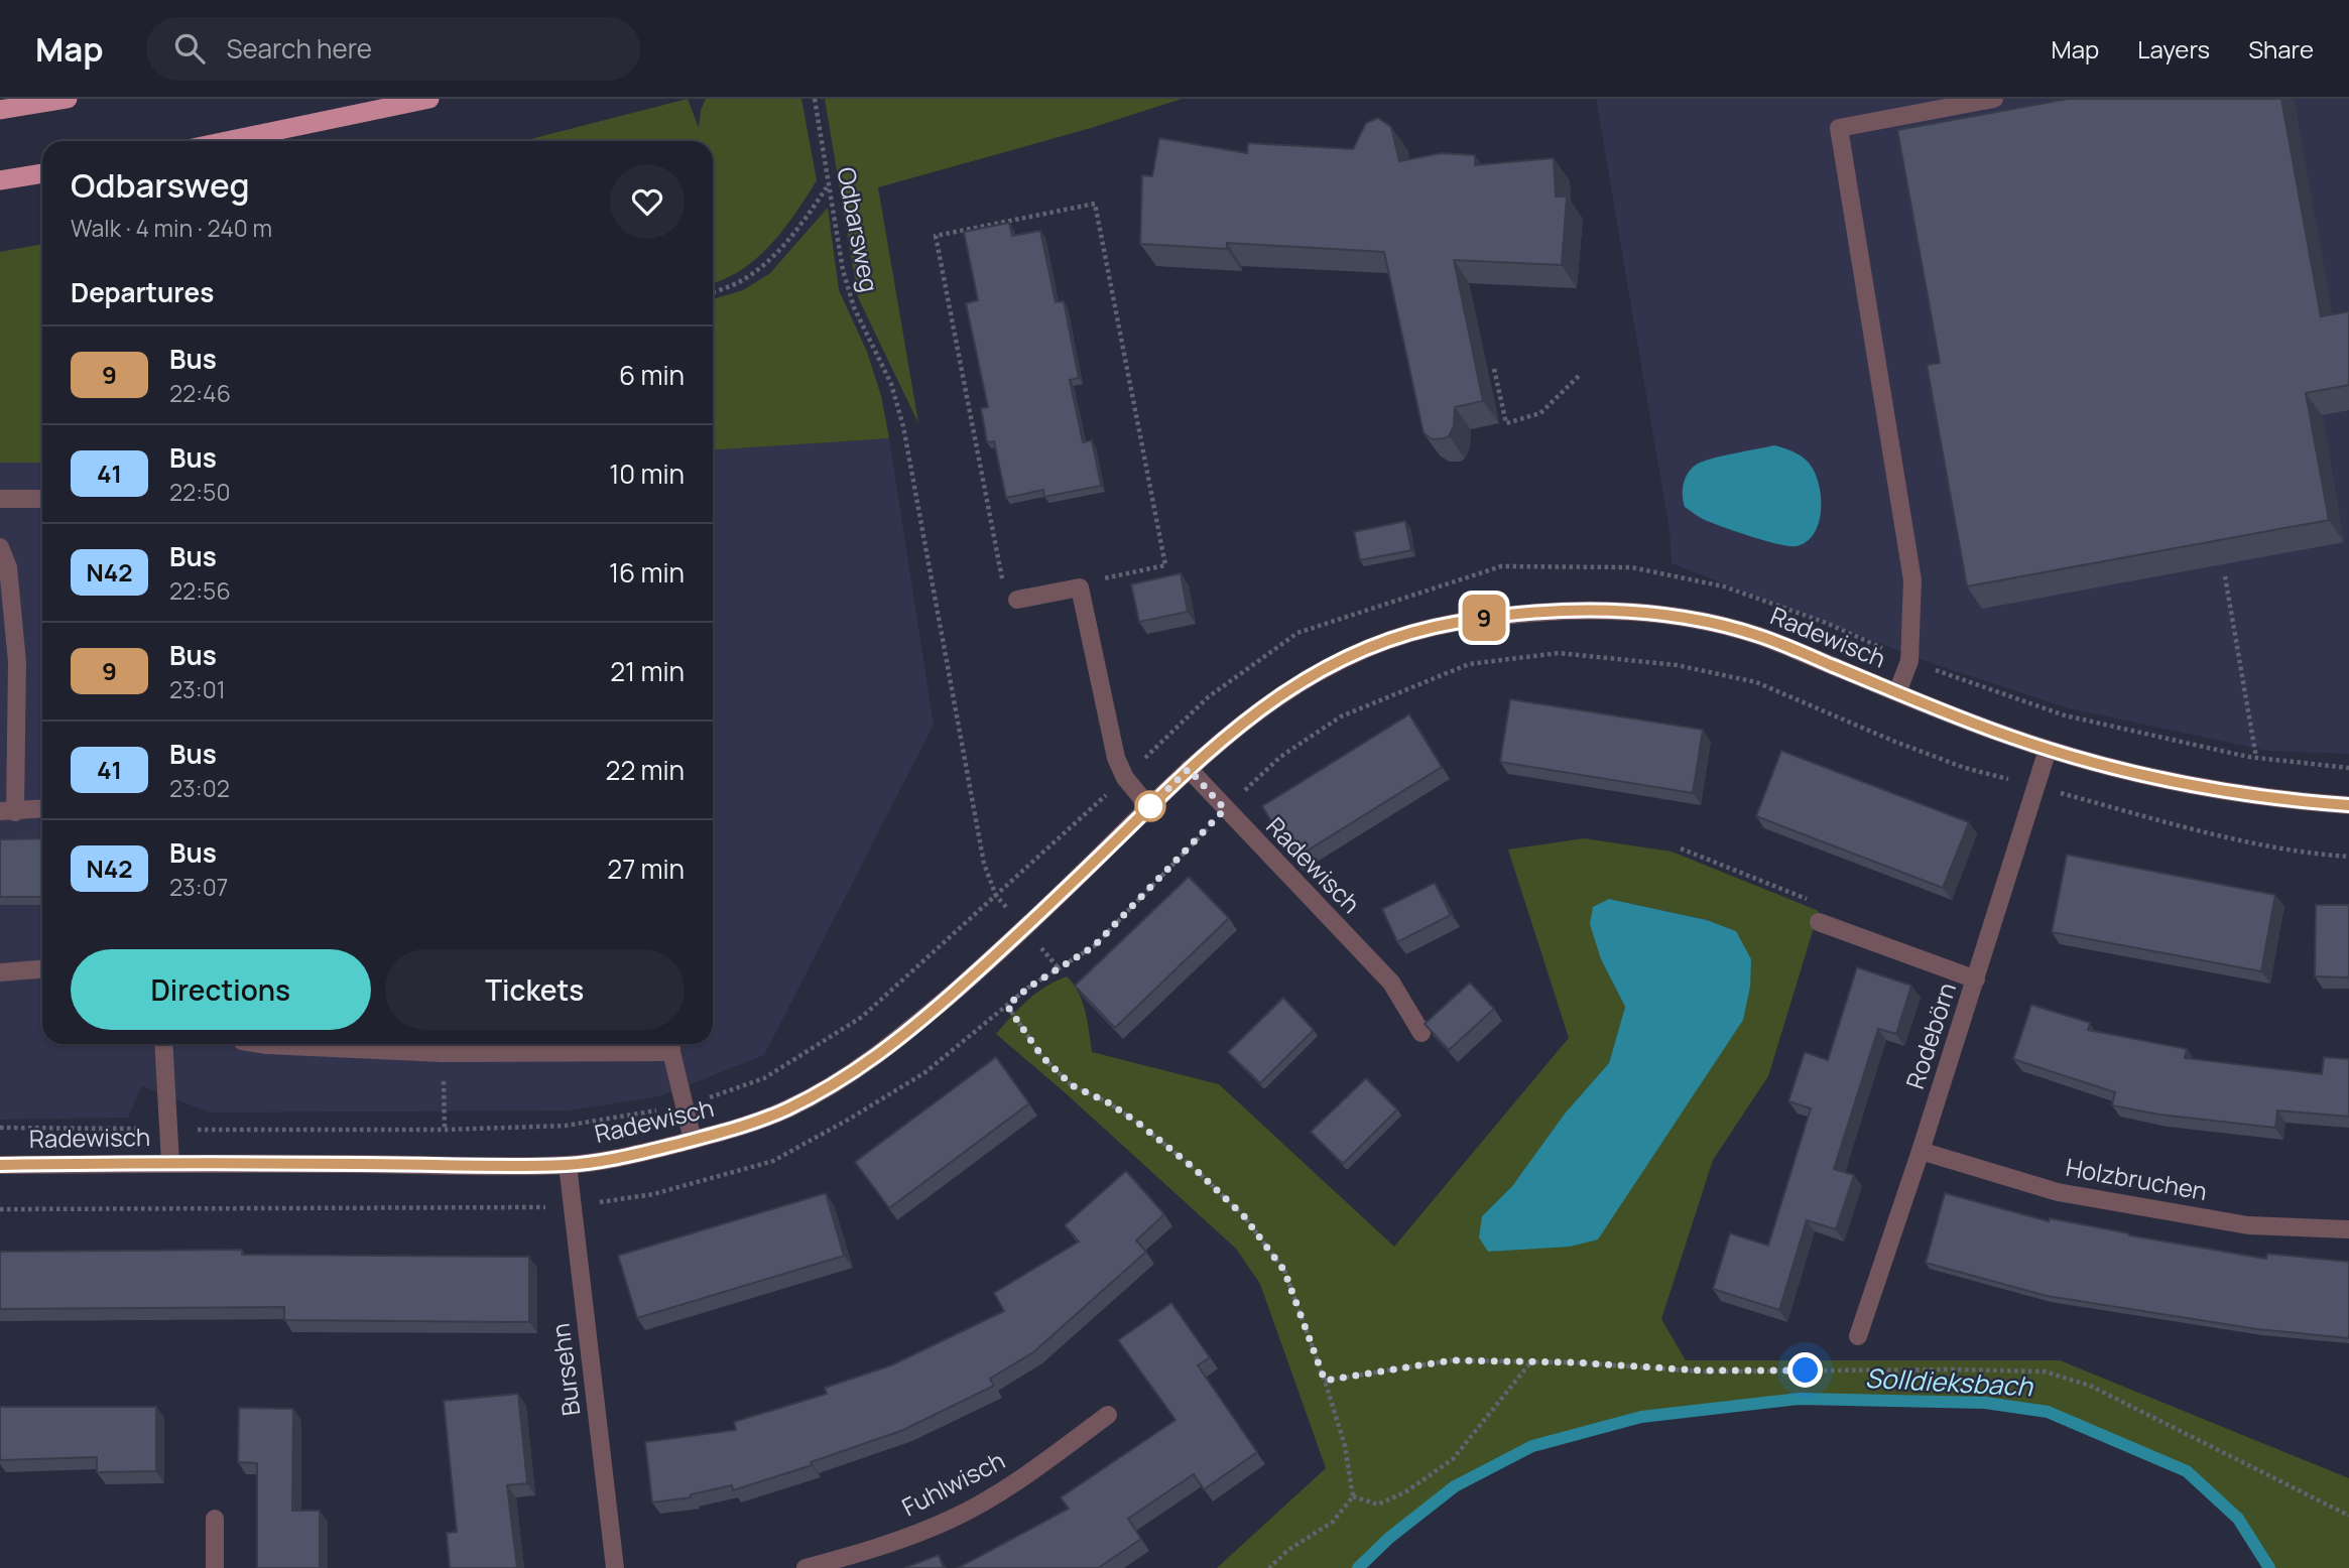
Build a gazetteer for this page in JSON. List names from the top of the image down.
{
  "streets": {
    "street": [
      "Radewisch",
      "Rodebörn",
      "Holzbruchen",
      "Bursehn",
      "Fuhlwisch"
    ],
    "path": ["Odbarsweg"]
  },
  "crossings": [
    ["Odbarsweg", "Radewisch"],
    ["Radewisch", "Rodebörn"],
    ["Radewisch", "Bursehn"],
    ["Rodebörn", "Holzbruchen"]
  ],
  "water": ["Solldieksbach"],
  "lines": ["bus line 9"],
  "page": {
    "header": "Map",
    "search": "Search here",
    "nav": ["Map", "Layers", "Share"],
    "on_map": "9",
    "heading": [
      ["Odbarsweg", "Walk · 4 min · 240 m"],
      "Departures"
    ],
    "list": [
      {
        "mark": "9",
        "name": "Bus",
        "note": "22:46",
        "value": "6 min"
      },
      {
        "mark": "41",
        "name": "Bus",
        "note": "22:50",
        "value": "10 min"
      },
      {
        "mark": "N42",
        "name": "Bus",
        "note": "22:56",
        "value": "16 min"
      },
      {
        "mark": "9",
        "name": "Bus",
        "note": "23:01",
        "value": "21 min"
      },
      {
        "mark": "41",
        "name": "Bus",
        "note": "23:02",
        "value": "22 min"
      },
      {
        "mark": "N42",
        "name": "Bus",
        "note": "23:07",
        "value": "27 min"
      }
    ],
    "buttons": ["Directions", "Tickets"]
  }
}
